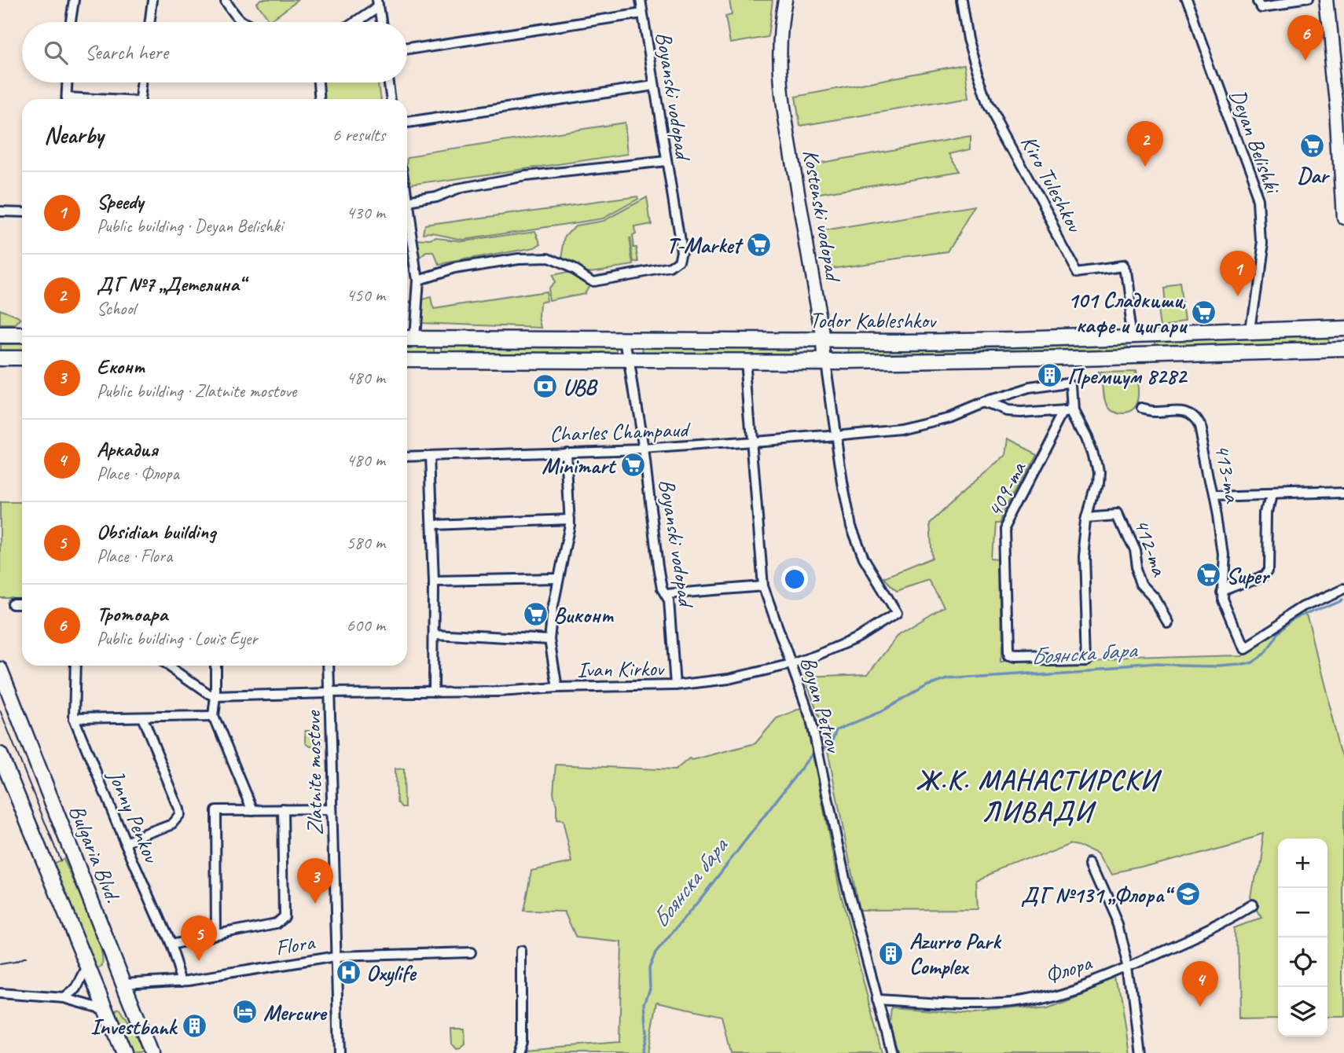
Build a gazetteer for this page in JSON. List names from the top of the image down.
{
  "streets": {
    "main road": ["Todor Kableshkov", "Bulgaria Blvd."],
    "street": [
      "Boyanski vodopad",
      "Deyan Belishki",
      "Kiro Tuleshkov",
      "Kostenski vodopad",
      "Charles Champaud",
      "413-та",
      "409-та",
      "412-та",
      "Ivan Kirkov",
      "Boyan Petrov",
      "Zlatnite mostove",
      "Jonny Penkov",
      "Flora",
      "Флора"
    ]
  },
  "crossings": [
    ["Boyanski vodopad", "Todor Kableshkov"],
    ["Boyanski vodopad", "Charles Champaud"],
    ["Boyanski vodopad", "Ivan Kirkov"],
    ["Deyan Belishki", "Todor Kableshkov"],
    ["Kiro Tuleshkov", "Todor Kableshkov"],
    ["Kostenski vodopad", "Todor Kableshkov"],
    ["Kostenski vodopad", "Charles Champaud"],
    ["Kostenski vodopad", "Ivan Kirkov"],
    ["Todor Kableshkov", "Boyan Petrov"],
    ["Charles Champaud", "409-та"],
    ["Charles Champaud", "Boyan Petrov"],
    ["409-та", "412-та"],
    ["Ivan Kirkov", "Boyan Petrov"],
    ["Ivan Kirkov", "Zlatnite mostove"],
    ["Boyan Petrov", "Флора"],
    ["Zlatnite mostove", "Flora"],
    ["Jonny Penkov", "Flora"],
    ["Bulgaria Blvd.", "Flora"]
  ],
  "districts": ["Ж.К. МАНАСТИРСКИ ЛИВАДИ"],
  "water": ["Боянска бара"],
  "places": {
    "supermarket": [
      "Dar",
      "T-Market",
      "101 Сладкиши, кафе и цигари",
      "Minimart",
      "Super",
      "Виконт"
    ],
    "building": ["Премиум 8282", "Azurro Park Complex", "Investbank"],
    "bank": ["UBB"],
    "school or university": ["ДГ №131 „Флора“"],
    "hospital": ["Oxylife"],
    "hotel": ["Mercure"]
  },
  "page": {
    "pins": [
      "6",
      "2",
      "1",
      "3",
      "5",
      "4"
    ],
    "search": "Search here",
    "heading": ["Nearby", "6 results"],
    "list": [
      {
        "mark": "1",
        "name": "Speedy",
        "note": "Public building · Deyan Belishki",
        "value": "430 m"
      },
      {
        "mark": "2",
        "name": "ДГ №7 „Детелина“",
        "note": "School",
        "value": "450 m"
      },
      {
        "mark": "3",
        "name": "Еконт",
        "note": "Public building · Zlatnite mostove",
        "value": "480 m"
      },
      {
        "mark": "4",
        "name": "Аркадия",
        "note": "Place · Флора",
        "value": "480 m"
      },
      {
        "mark": "5",
        "name": "Obsidian building",
        "note": "Place · Flora",
        "value": "580 m"
      },
      {
        "mark": "6",
        "name": "Тротоара",
        "note": "Public building · Louis Eyer",
        "value": "600 m"
      }
    ],
    "map_buttons": ["+", "−"]
  }
}
